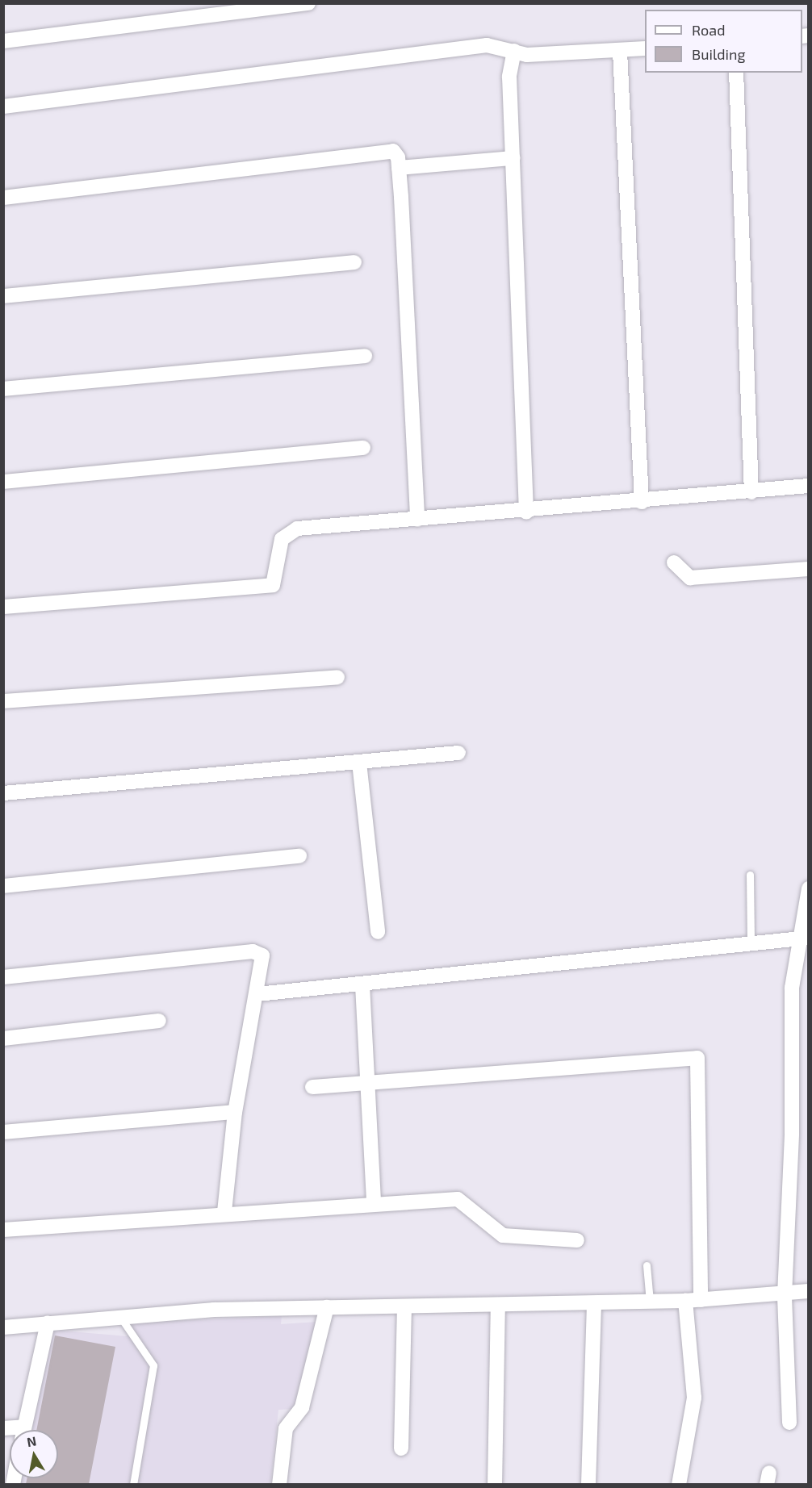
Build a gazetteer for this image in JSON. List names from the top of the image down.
{
  "legend": ["Road", "Building"],
  "north": "top"
}
